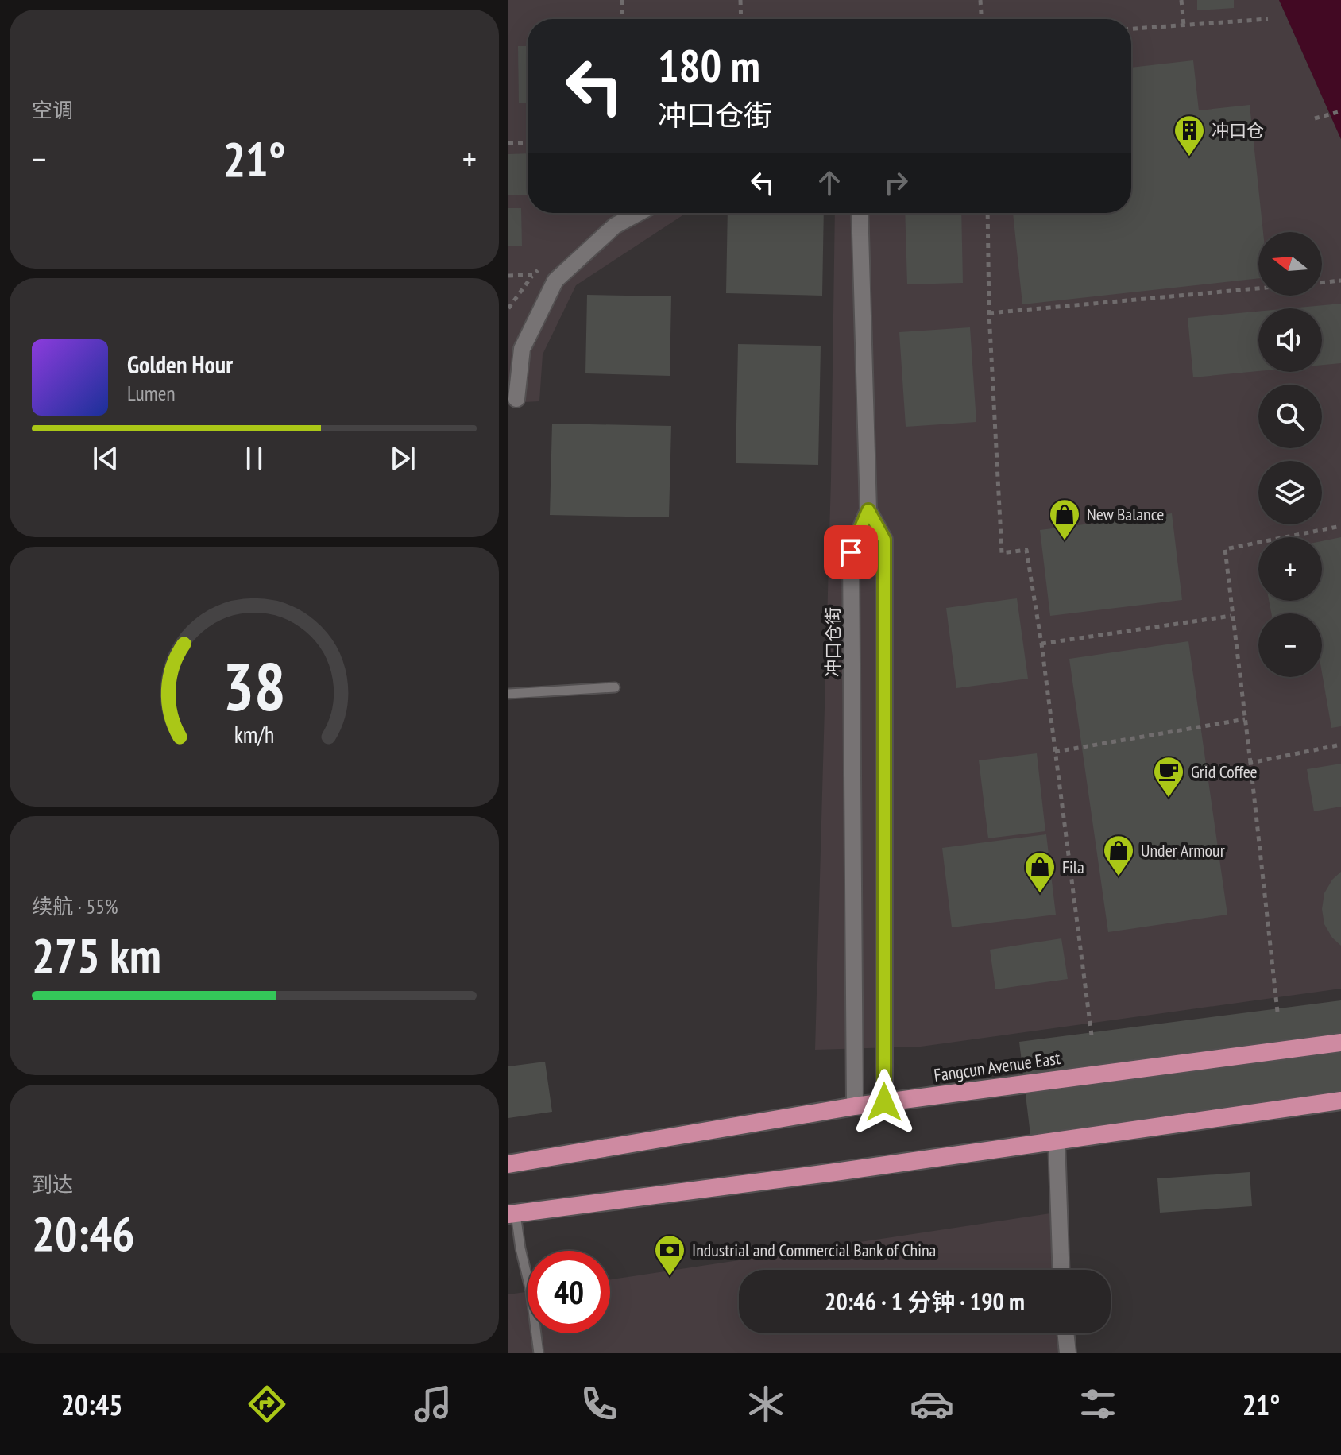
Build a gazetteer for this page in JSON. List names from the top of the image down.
{
  "streets": {
    "highway": ["Fangcun Avenue East"],
    "street": ["冲口仓街"]
  },
  "crossings": [
    ["冲口仓街", "Fangcun Avenue East"]
  ],
  "places": {
    "building": ["冲口仓"],
    "shop": ["New Balance", "Under Armour", "Fila"],
    "cafe": ["Grid Coffee"],
    "bank": ["Industrial and Commercial Bank of China"]
  },
  "north": "left",
  "page": {
    "tile": [
      "空调",
      ["续航 · 55%", "275 km"],
      ["到达", "20:46"]
    ],
    "turn": ["180 m", "冲口仓街"],
    "heat": ["−", "21°", "+"],
    "map_buttons": ["+", "−"],
    "song": ["Golden Hour", "Lumen"],
    "limit": "40",
    "trip": "20:46 · 1 分钟 · 190 m",
    "tabs": ["20:45", "21°"],
    "gauge": ["38", "km/h"]
  }
}
